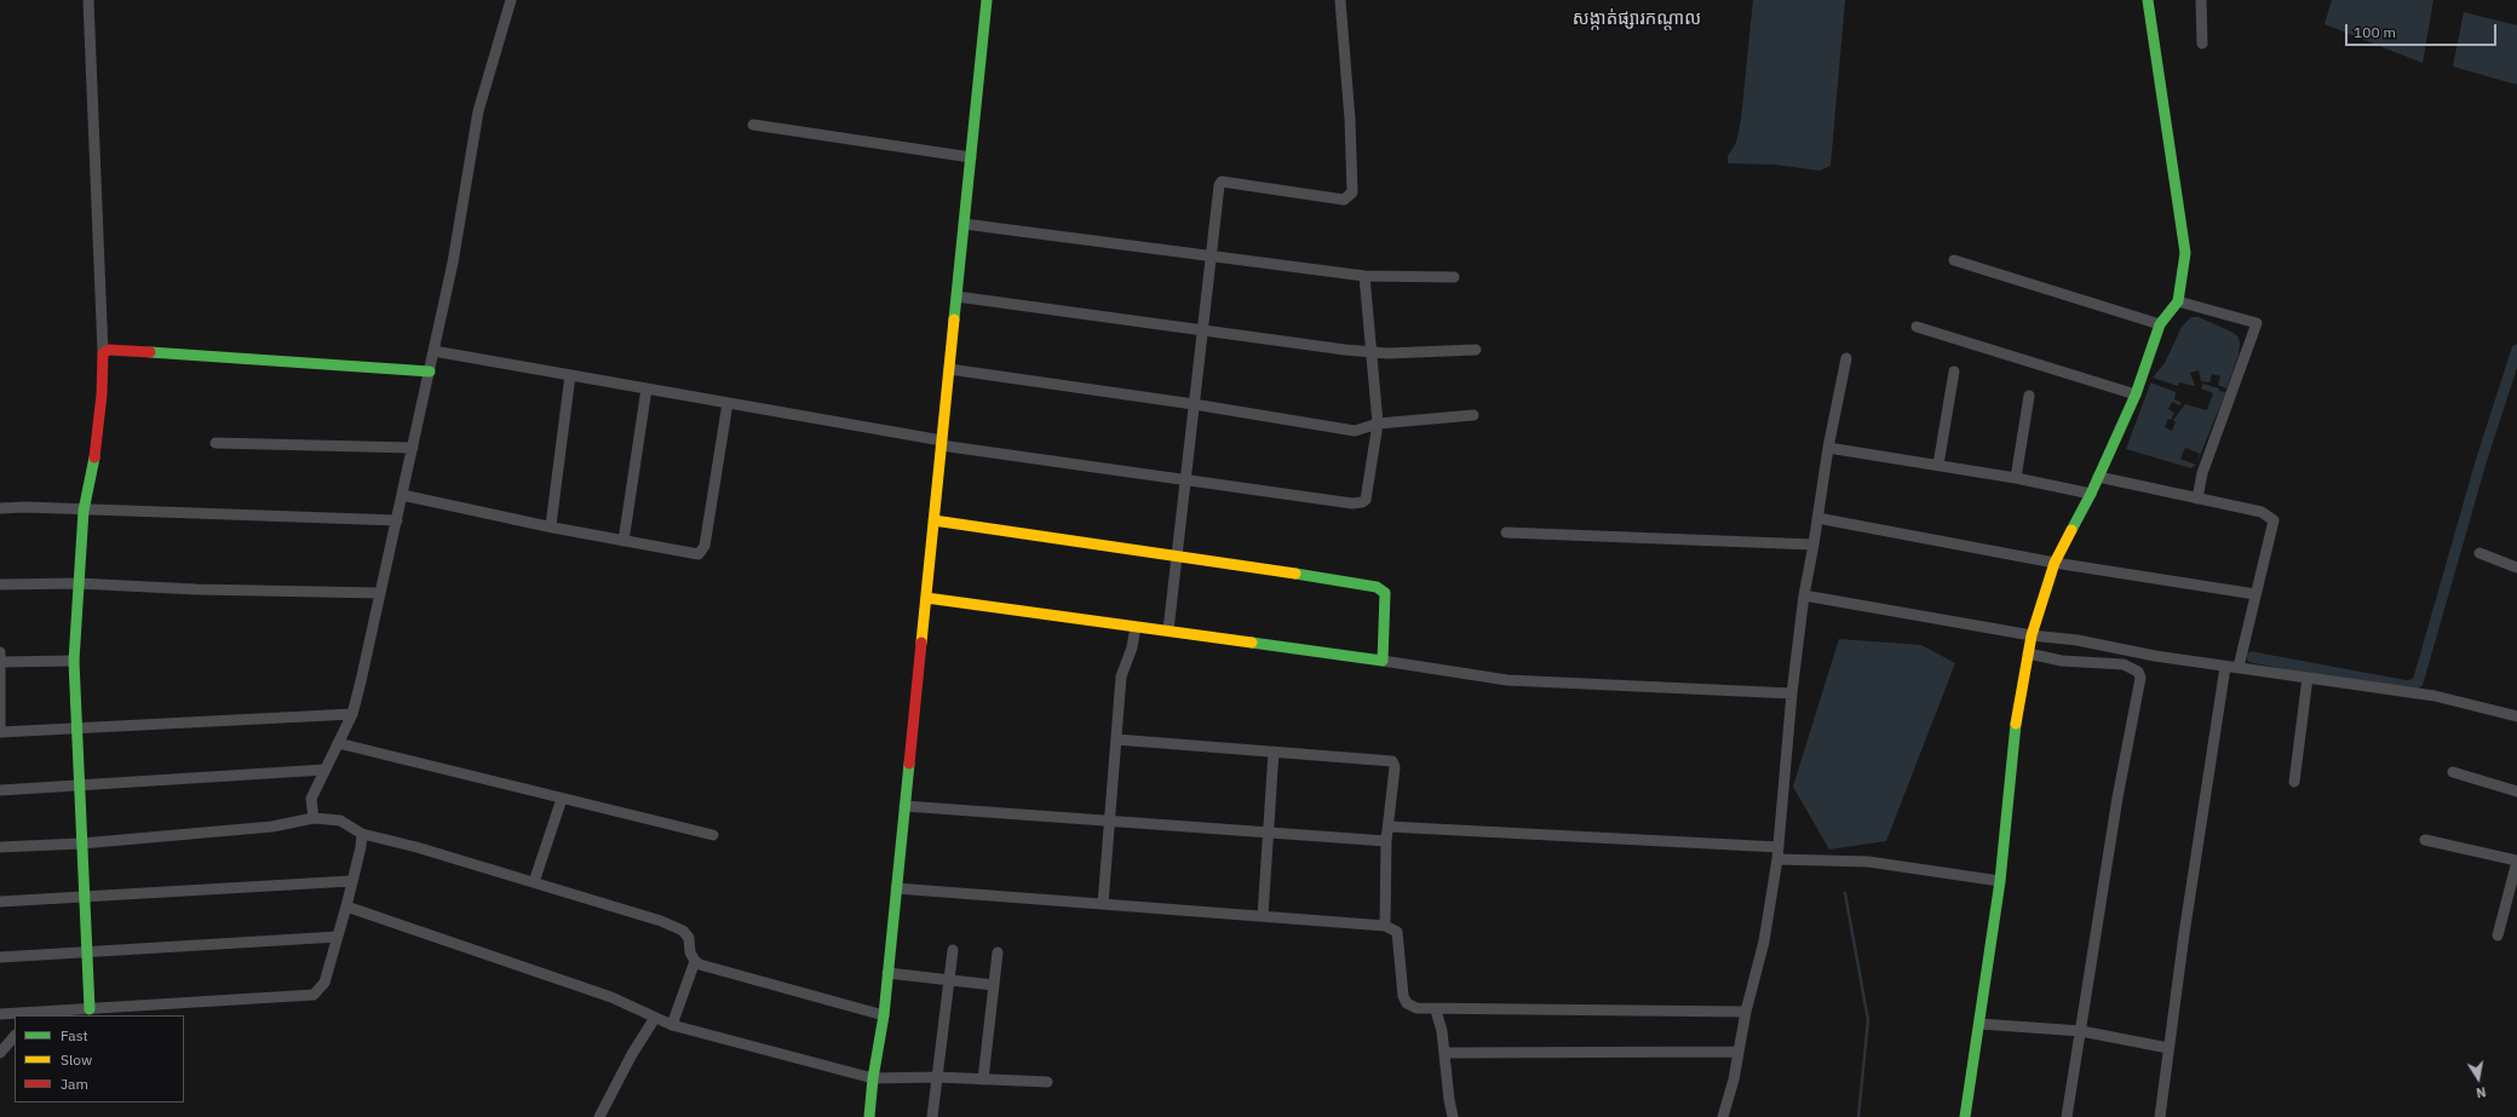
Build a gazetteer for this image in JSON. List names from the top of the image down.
{
  "districts": ["សង្កាត់ផ្សារកណ្ដាល"],
  "legend": ["Fast", "Slow", "Jam"],
  "scale_bar": "100 m",
  "north": "bottom"
}
